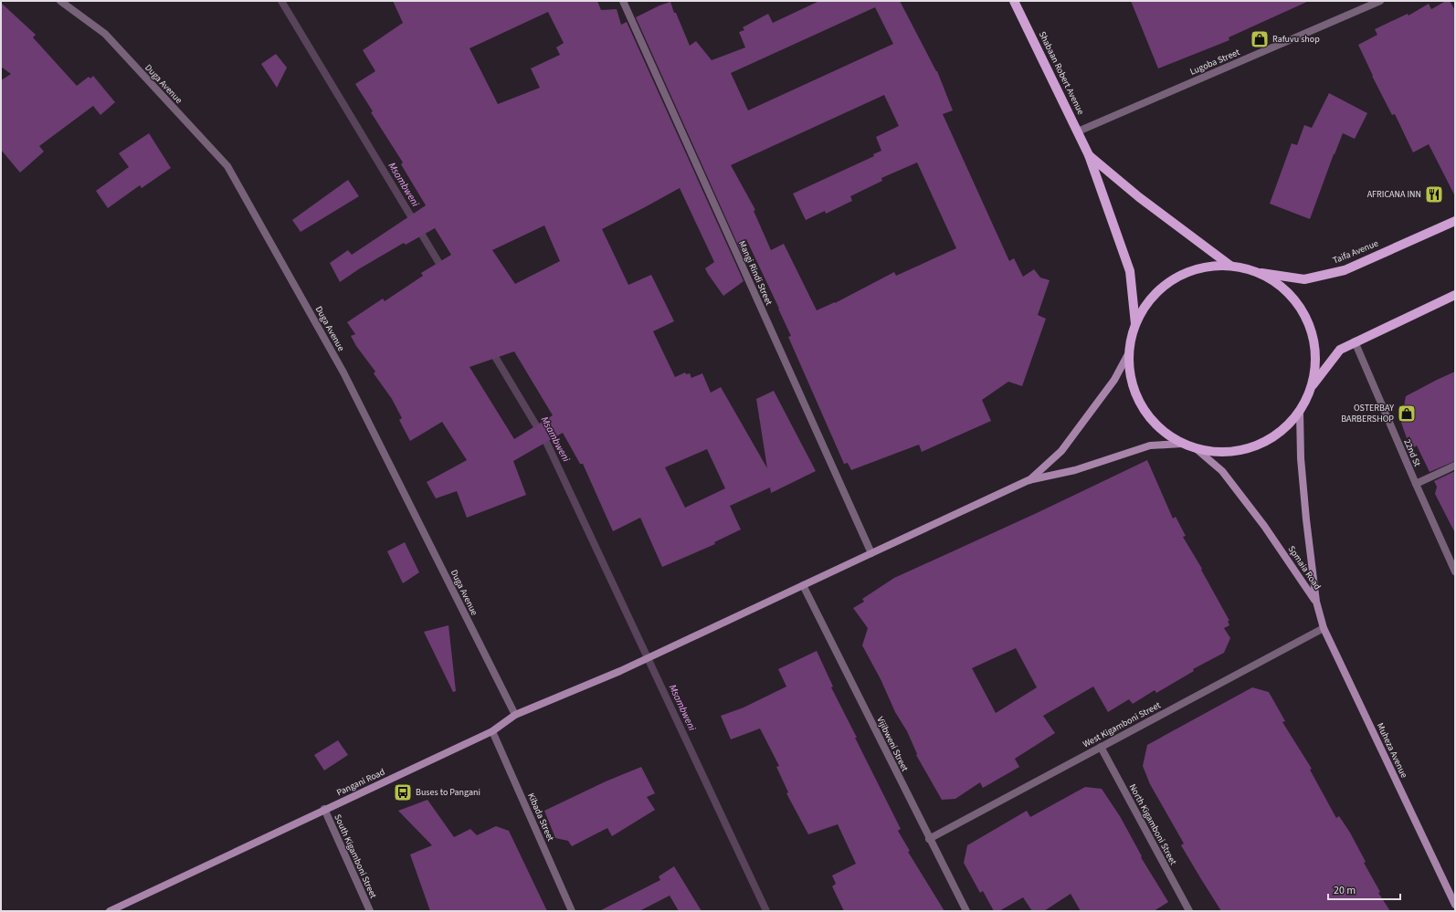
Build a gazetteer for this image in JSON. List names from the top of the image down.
{
  "streets": {
    "main road": [
      "Shabaan Robert Avenue",
      "Taifa Avenue",
      "Spmaia Road",
      "Muheza Avenue",
      "Pangani Road"
    ],
    "street": [
      "Lugoba Street",
      "Duga Avenue",
      "Mangi Rindi Street",
      "22nd St",
      "West Kigamboni Street",
      "Vijibweni Street",
      "Kibada Street",
      "North Kigamboni Street",
      "South Kigamboni Street"
    ]
  },
  "crossings": [
    ["Lugoba Street", "Shabaan Robert Avenue"],
    ["Duga Avenue", "Pangani Road"],
    ["Mangi Rindi Street", "Pangani Road"],
    ["Spmaia Road", "Muheza Avenue"],
    ["West Kigamboni Street", "Vijibweni Street"],
    ["West Kigamboni Street", "Muheza Avenue"],
    ["West Kigamboni Street", "North Kigamboni Street"],
    ["Vijibweni Street", "Pangani Road"],
    ["Pangani Road", "Kibada Street"],
    ["Pangani Road", "South Kigamboni Street"]
  ],
  "water": ["Msambweni"],
  "places": {
    "shop": ["Rafuvu shop", "OSTERBAY BARBERSHOP"],
    "restaurant": ["AFRICANA INN"],
    "bus stop": ["Buses to Pangani"]
  },
  "scale_bar": "20 m"
}
